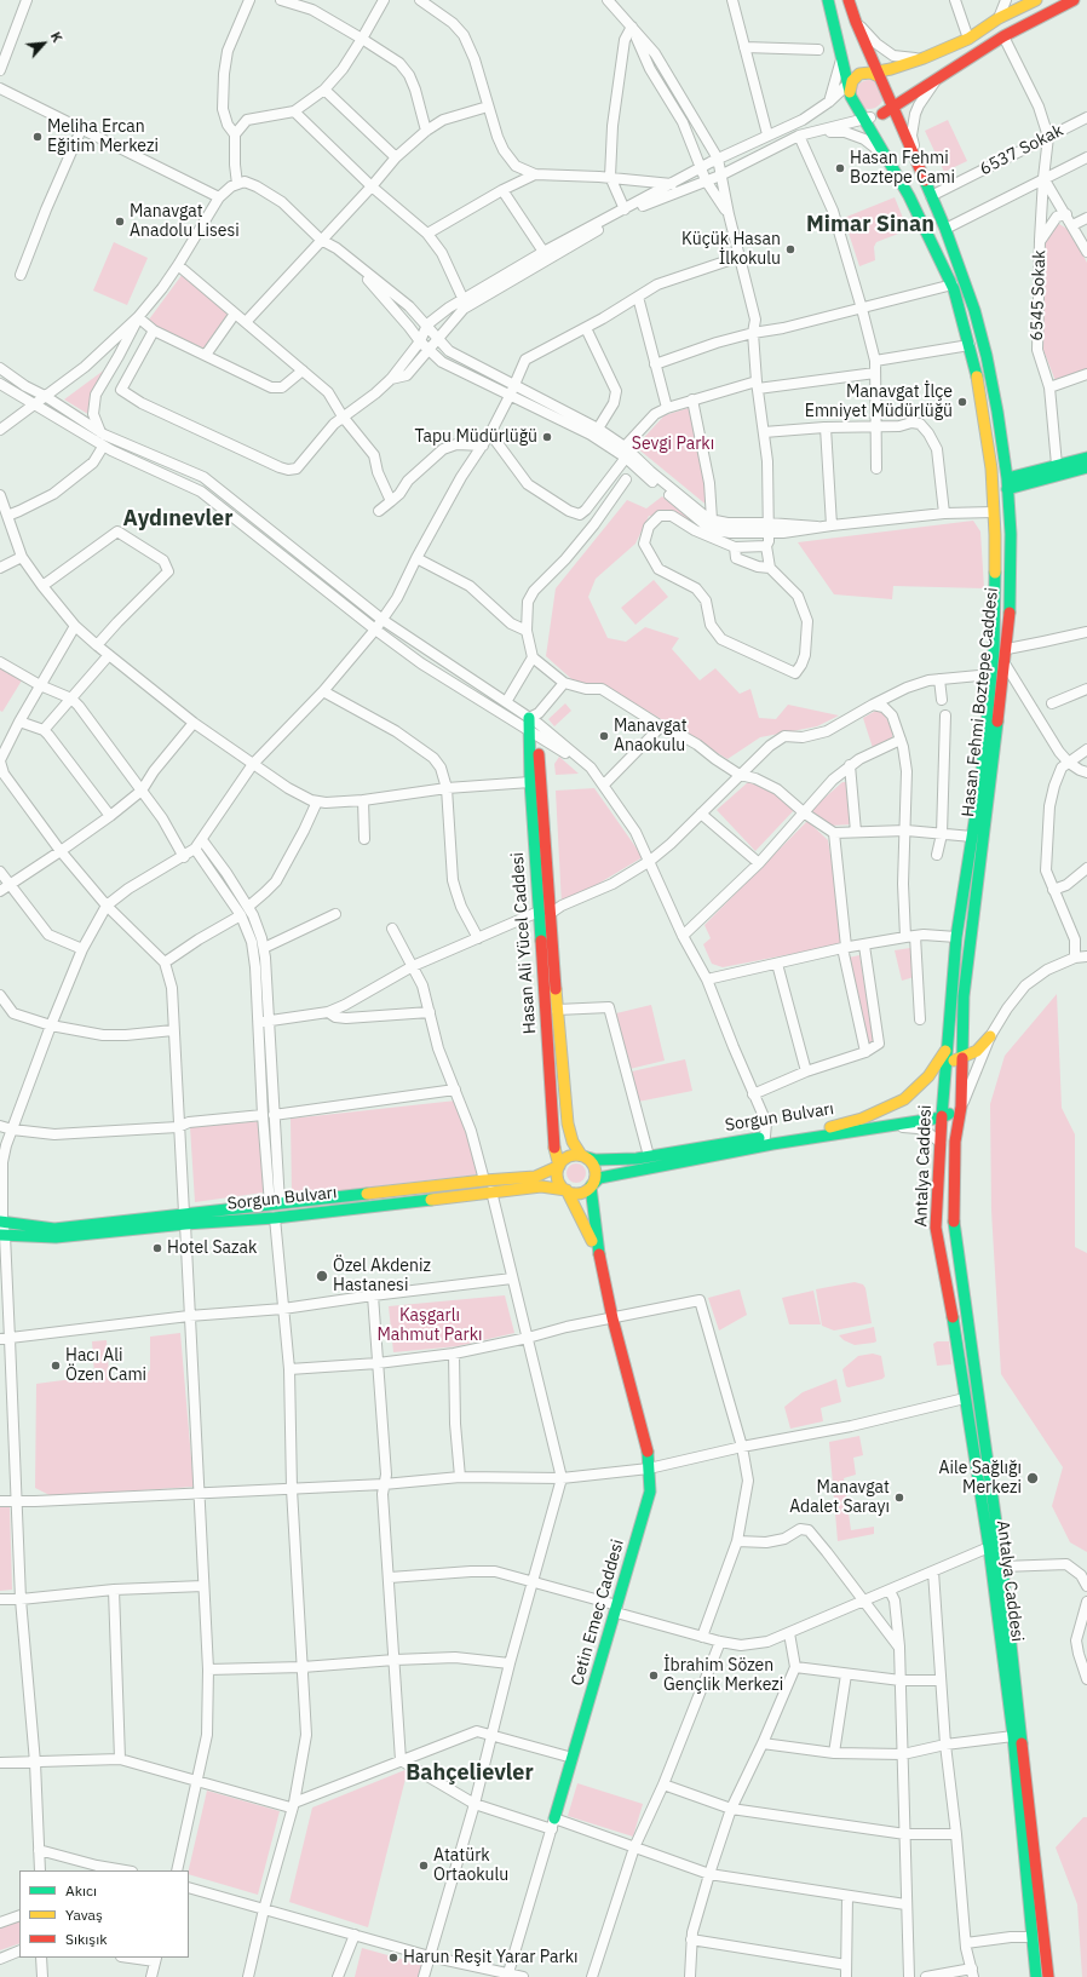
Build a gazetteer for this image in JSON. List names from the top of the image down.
{
  "streets": {
    "main road": [
      "Hasan Fehmi Boztepe Caddesi",
      "Hasan Ali Yücel Caddesi",
      "Sorgun Bulvarı",
      "Antalya Caddesi",
      "Cetin Emec Caddesi"
    ],
    "street": ["6537 Sokak", "6545 Sokak"]
  },
  "crossings": [
    ["6537 Sokak", "6545 Sokak"],
    ["6537 Sokak", "Hasan Fehmi Boztepe Caddesi"],
    ["Hasan Fehmi Boztepe Caddesi", "Sorgun Bulvarı"],
    ["Hasan Fehmi Boztepe Caddesi", "Antalya Caddesi"],
    ["Hasan Ali Yücel Caddesi", "Sorgun Bulvarı"],
    ["Sorgun Bulvarı", "Antalya Caddesi"]
  ],
  "districts": ["Mimar Sinan", "Aydınevler", "Bahçelievler"],
  "parks": ["Sevgi Parkı", "Kaşgarlı Mahmut Parkı"],
  "places": [
    "Meliha Ercan Eğitim Merkezi",
    "Hasan Fehmi Boztepe Cami",
    "Manavgat Anadolu Lisesi",
    "Küçük Hasan İlkokulu",
    "Manavgat İlçe Emniyet Müdürlüğü",
    "Tapu Müdürlüğü",
    "Manavgat Anaokulu",
    "Hotel Sazak",
    "Özel Akdeniz Hastanesi",
    "Hacı Ali Özen Cami",
    "Aile Sağlığı Merkezi",
    "Manavgat Adalet Sarayı",
    "İbrahim Sözen Gençlik Merkezi",
    "Atatürk Ortaokulu",
    "Harun Reşit Yarar Parkı"
  ],
  "legend": ["Akıcı", "Yavaş", "Sıkışık"],
  "north": "top right"
}
